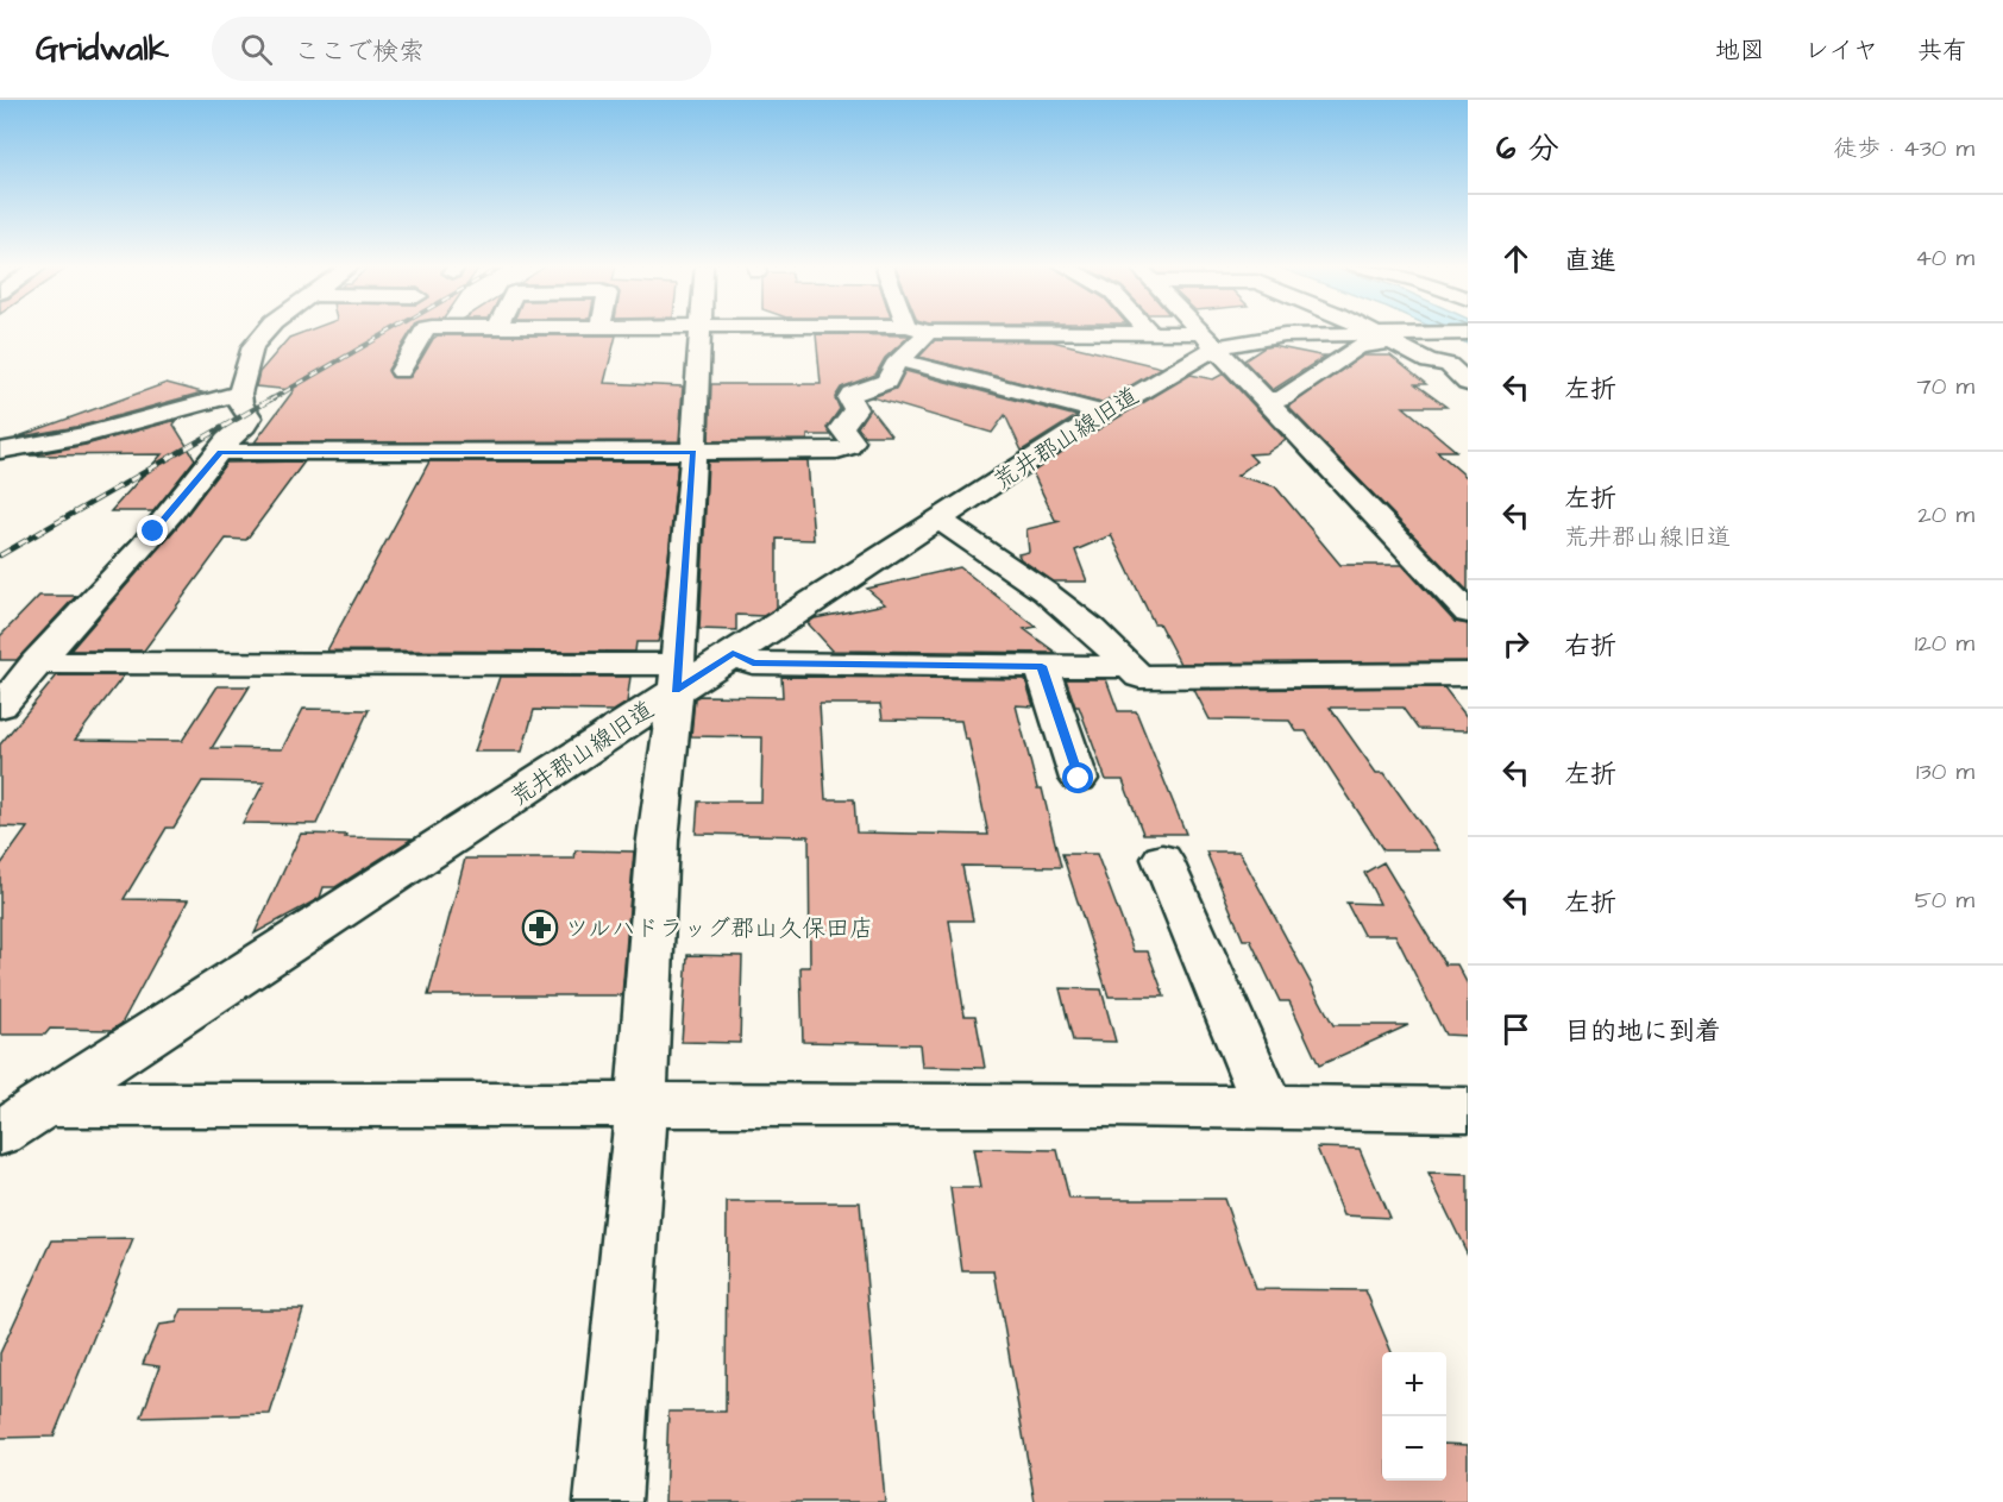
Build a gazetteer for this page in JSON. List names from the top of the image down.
{
  "streets": {
    "street": ["荒井郡山線旧道"]
  },
  "places": {
    "pharmacy": ["ツルハドラッグ郡山久保田店"]
  },
  "page": {
    "header": "Gridwalk",
    "search": "ここで検索",
    "nav": ["地図", "レイヤ", "共有"],
    "heading": ["6 分", "徒歩 · 430 m"],
    "list": [
      ["直進", "40 m"],
      ["左折", "70 m"],
      ["左折", "荒井郡山線旧道", "20 m"],
      ["右折", "120 m"],
      ["左折", "130 m"],
      ["左折", "50 m"],
      "目的地に到着"
    ],
    "map_buttons": ["+", "−"]
  }
}
